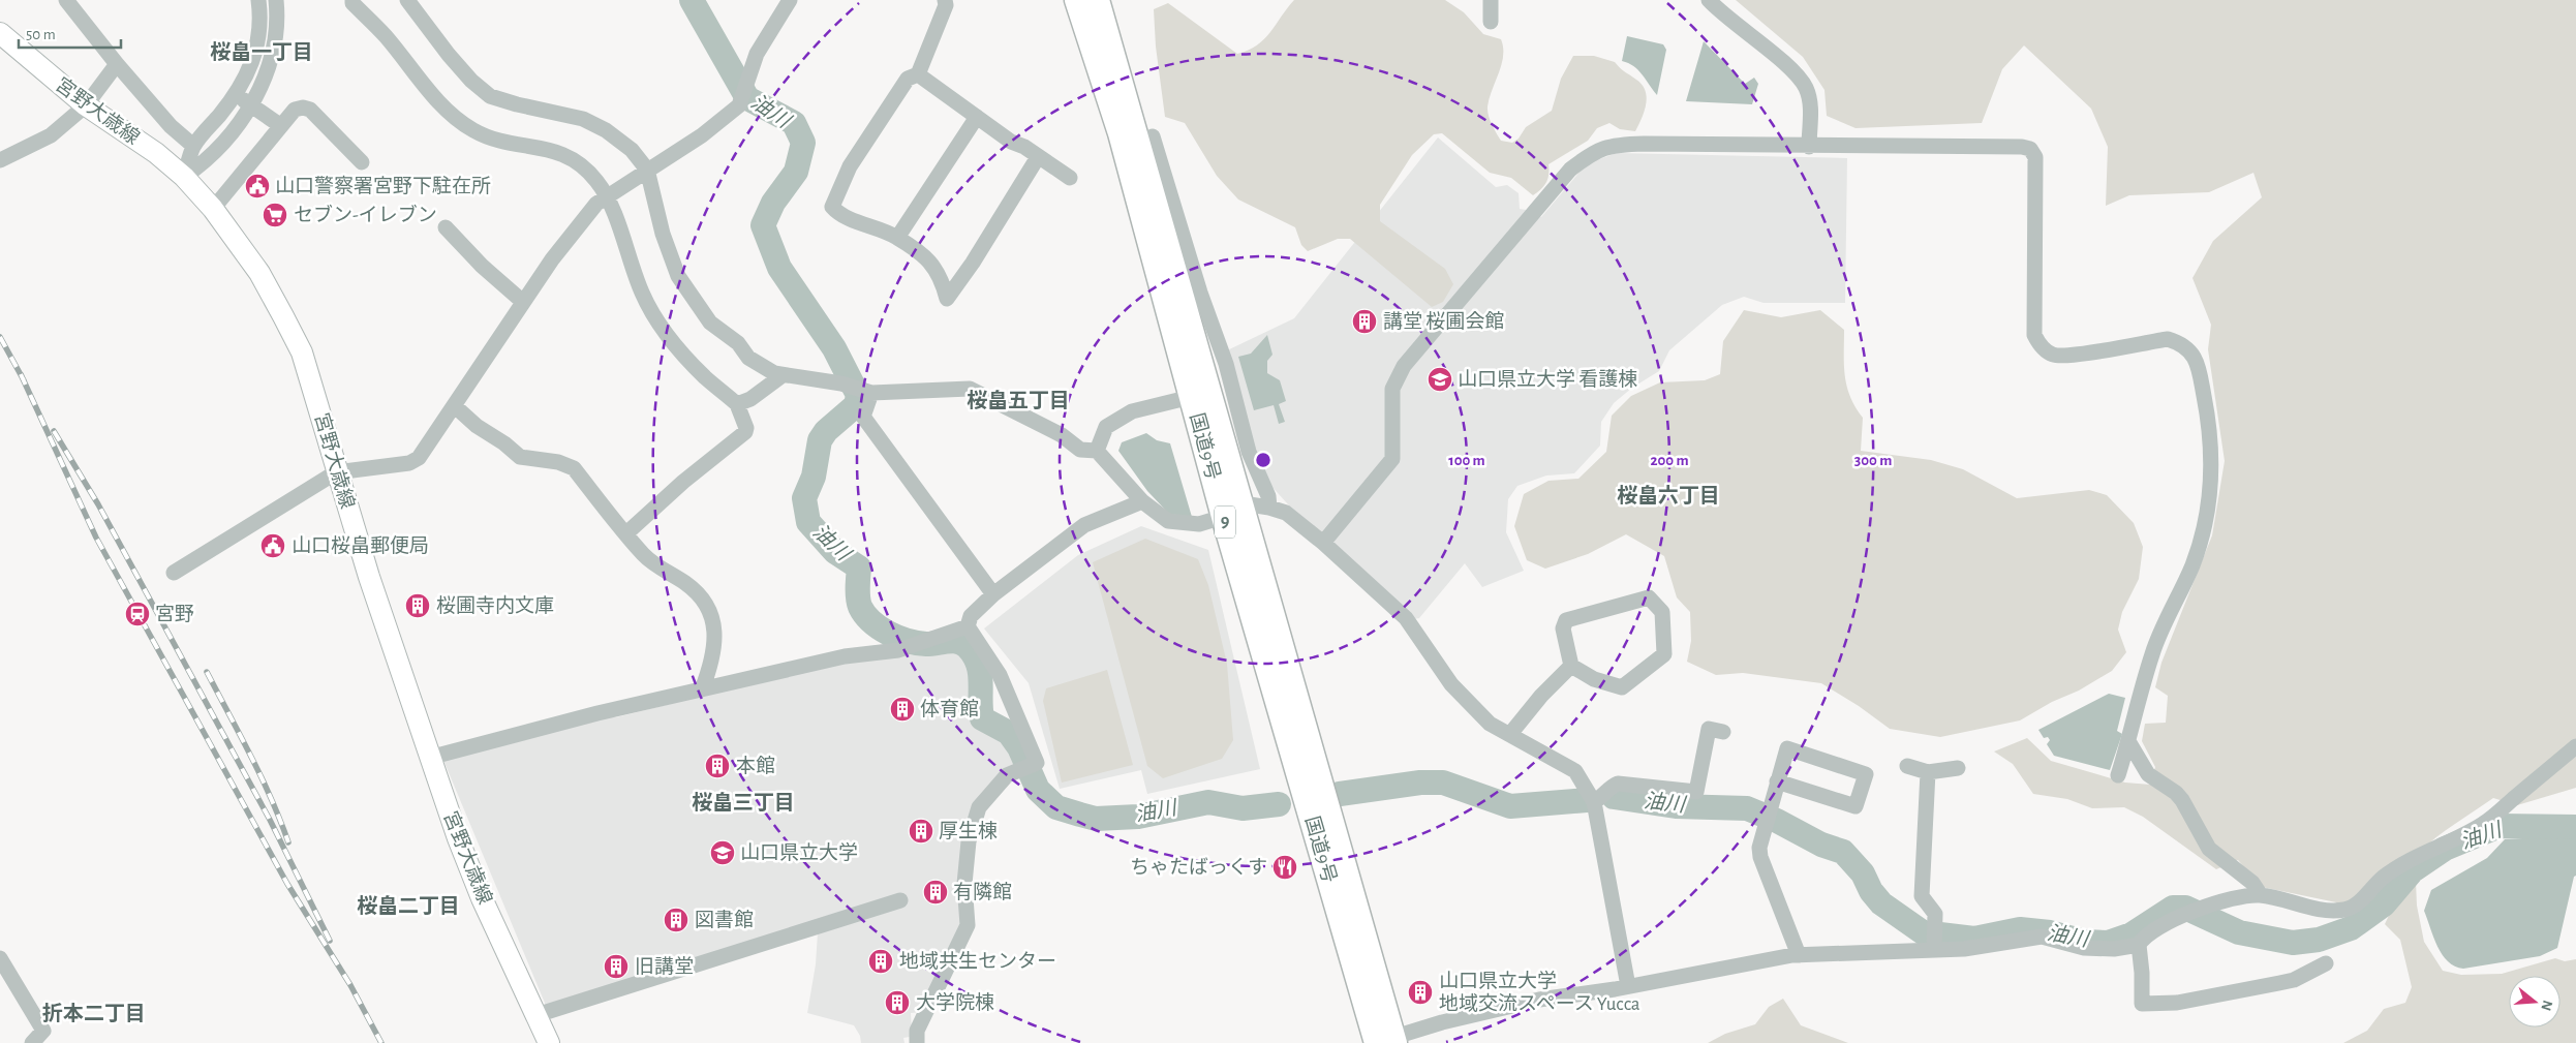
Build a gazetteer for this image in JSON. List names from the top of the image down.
{
  "streets": {
    "highway": ["国道9号", "9"],
    "main road": ["宮野大歳線"]
  },
  "districts": [
    "桜畠一丁目",
    "桜畠五丁目",
    "桜畠六丁目",
    "桜畠三丁目",
    "桜畠二丁目",
    "折本二丁目"
  ],
  "water": ["油川"],
  "places": {
    "public building": ["山口警察署宮野下駐在所", "山口桜畠郵便局"],
    "supermarket": ["セブン-イレブン"],
    "building": [
      "講堂 桜圃会館",
      "桜圃寺内文庫",
      "体育館",
      "本館",
      "厚生棟",
      "有隣館",
      "図書館",
      "地域共生センター",
      "旧講堂",
      "山口県立大学 地域交流スペース Yucca",
      "大学院棟"
    ],
    "school or university": ["山口県立大学 看護棟", "山口県立大学"],
    "station": ["宮野"],
    "restaurant": ["ちゃたばっくす"]
  },
  "scale_bar": "50 m",
  "north": "right",
  "rings": ["100 m", "200 m", "300 m"]
}
